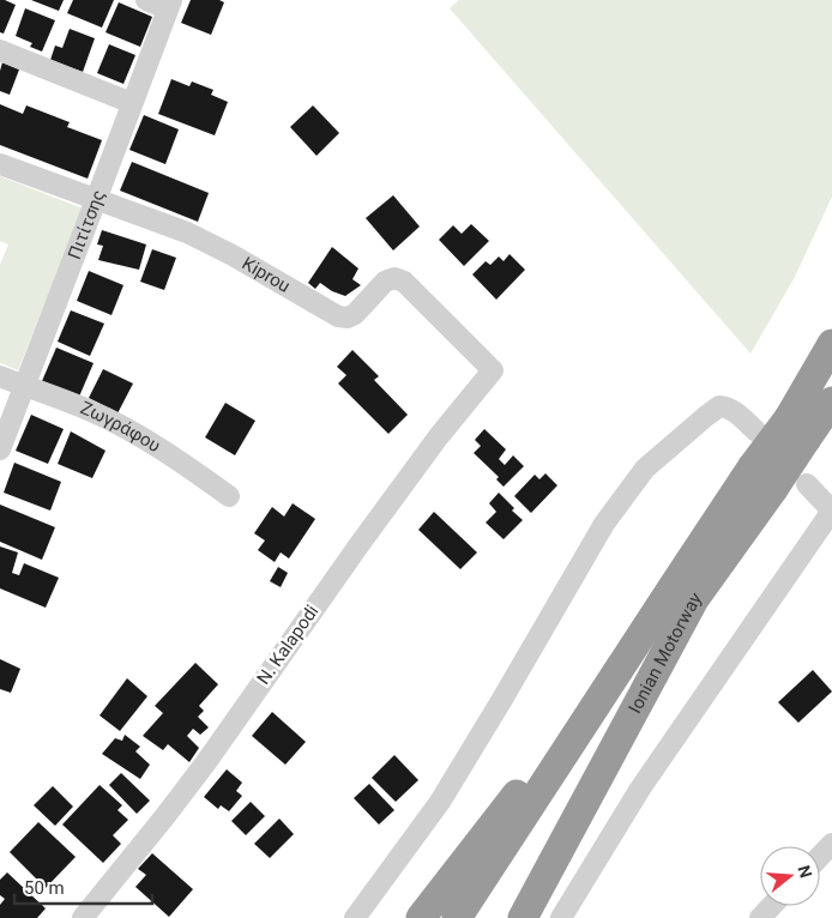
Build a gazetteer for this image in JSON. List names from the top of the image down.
{
  "streets": {
    "highway": ["Ionian Motorway"],
    "street": [
      "Πιτίτσης",
      "Kiprou",
      "Ζωγράφου",
      "N. Kalapodi"
    ]
  },
  "crossings": [
    ["Πιτίτσης", "Kiprou"],
    ["Πιτίτσης", "Ζωγράφου"],
    ["Kiprou", "N. Kalapodi"]
  ],
  "scale_bar": "50 m",
  "north": "right"
}
